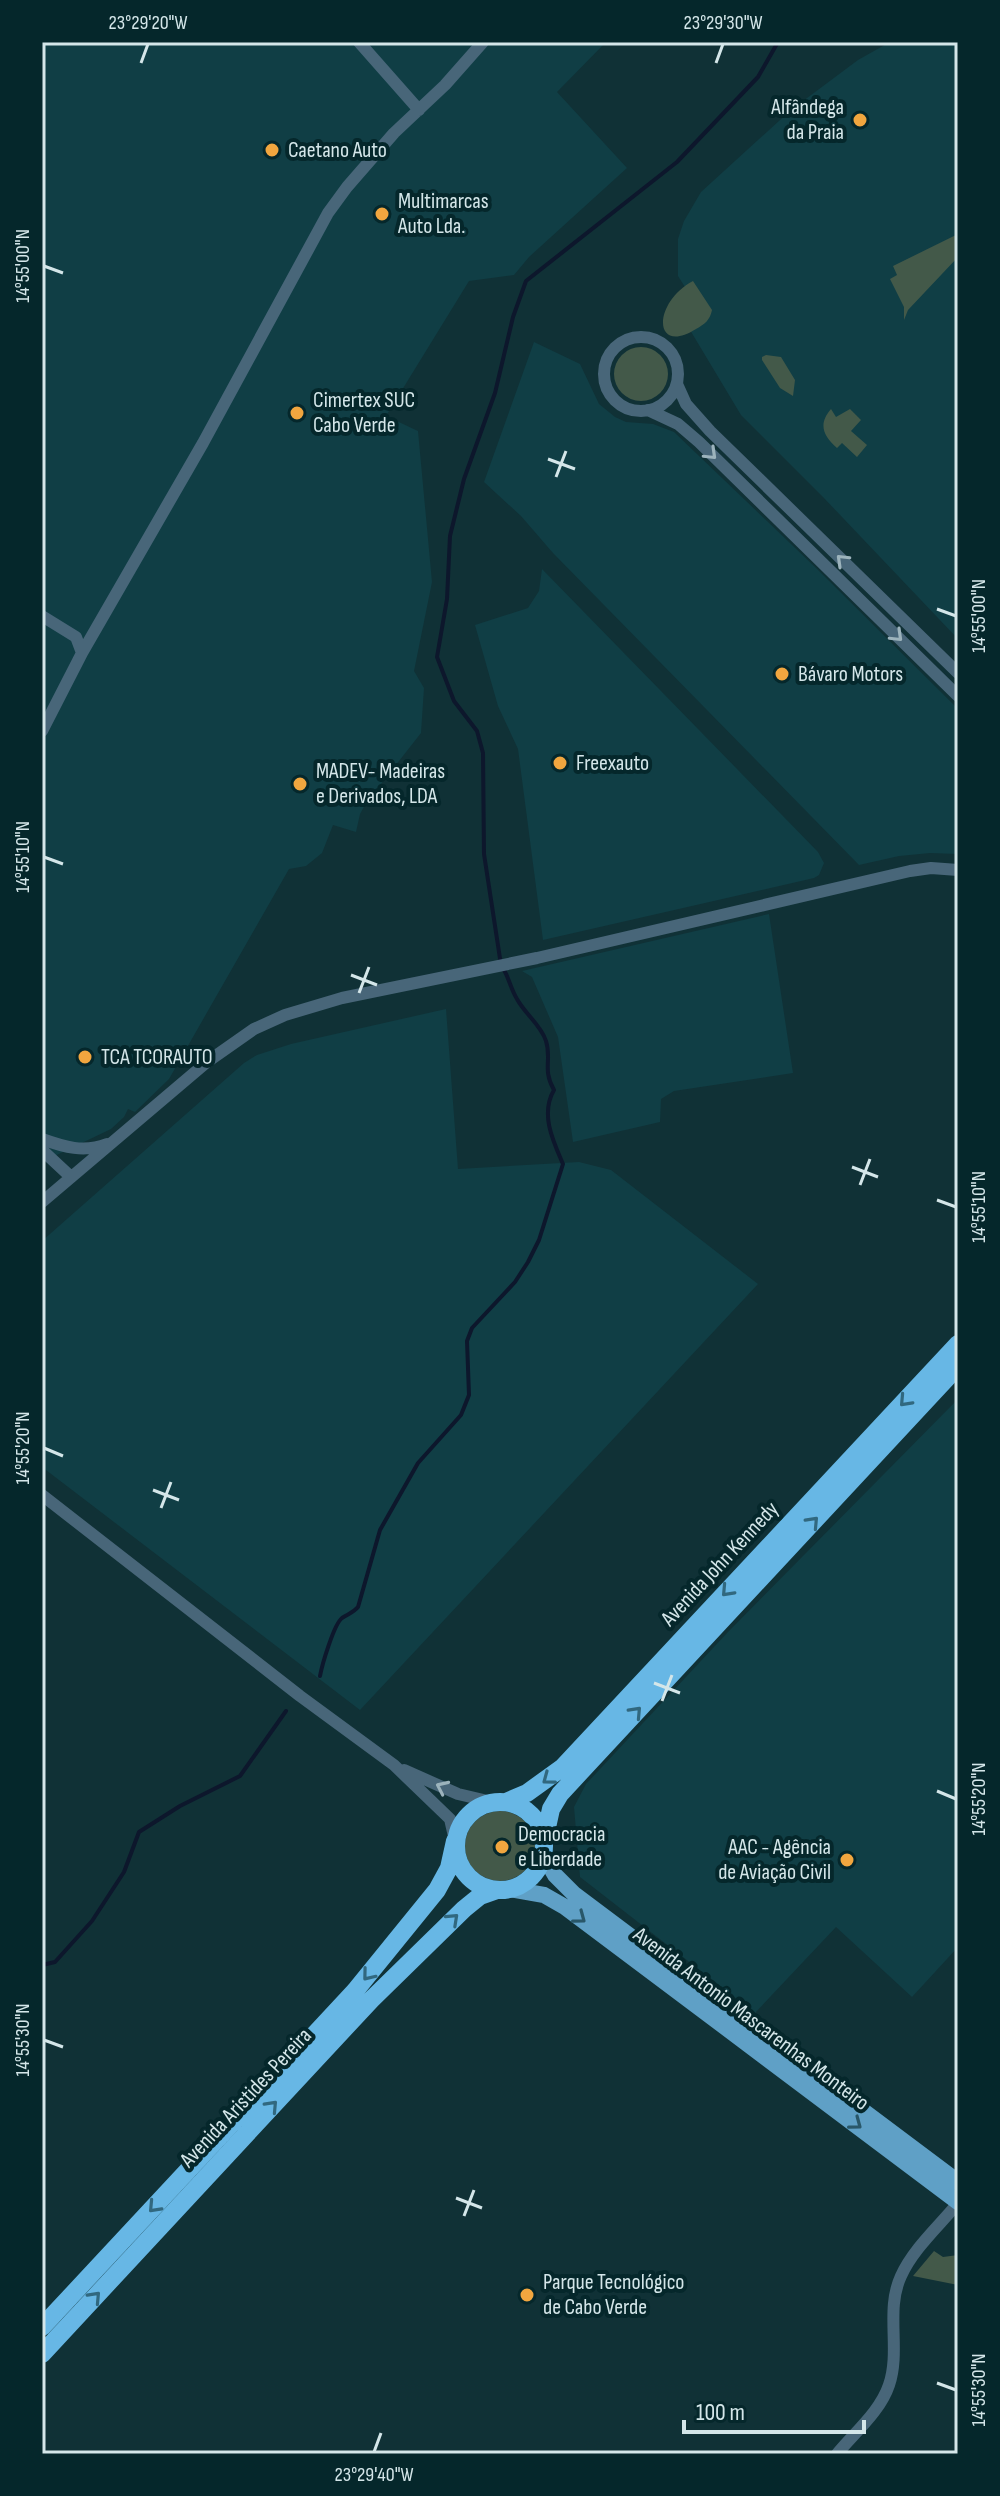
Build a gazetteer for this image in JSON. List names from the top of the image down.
{
  "streets": {
    "highway": ["Avenida John Kennedy", "Avenida Aristides Pereira"],
    "main road": ["Avenida Antonio Mascarenhas Monteiro"]
  },
  "crossings": [
    ["Avenida John Kennedy", "Avenida Antonio Mascarenhas Monteiro"],
    ["Avenida John Kennedy", "Avenida Aristides Pereira"],
    ["Avenida Antonio Mascarenhas Monteiro", "Avenida Aristides Pereira"]
  ],
  "places": [
    "Alfândega da Praia",
    "Caetano Auto",
    "Multimarcas Auto Lda.",
    "Cimertex SUC Cabo Verde",
    "Bávaro Motors",
    "Freexauto",
    "MADEV- Madeiras e Derivados, LDA",
    "TCA TCORAUTO",
    "Democracia e Liberdade",
    "AAC - Agência de Aviação Civil",
    "Parque Tecnológico de Cabo Verde"
  ],
  "scale_bar": "100 m",
  "coordinates": [
    "23°29'20\"W",
    "23°29'30\"W",
    "14°55'00\"N",
    "14°55'10\"N",
    "14°55'20\"N",
    "14°55'30\"N",
    "23°29'40\"W"
  ]
}
